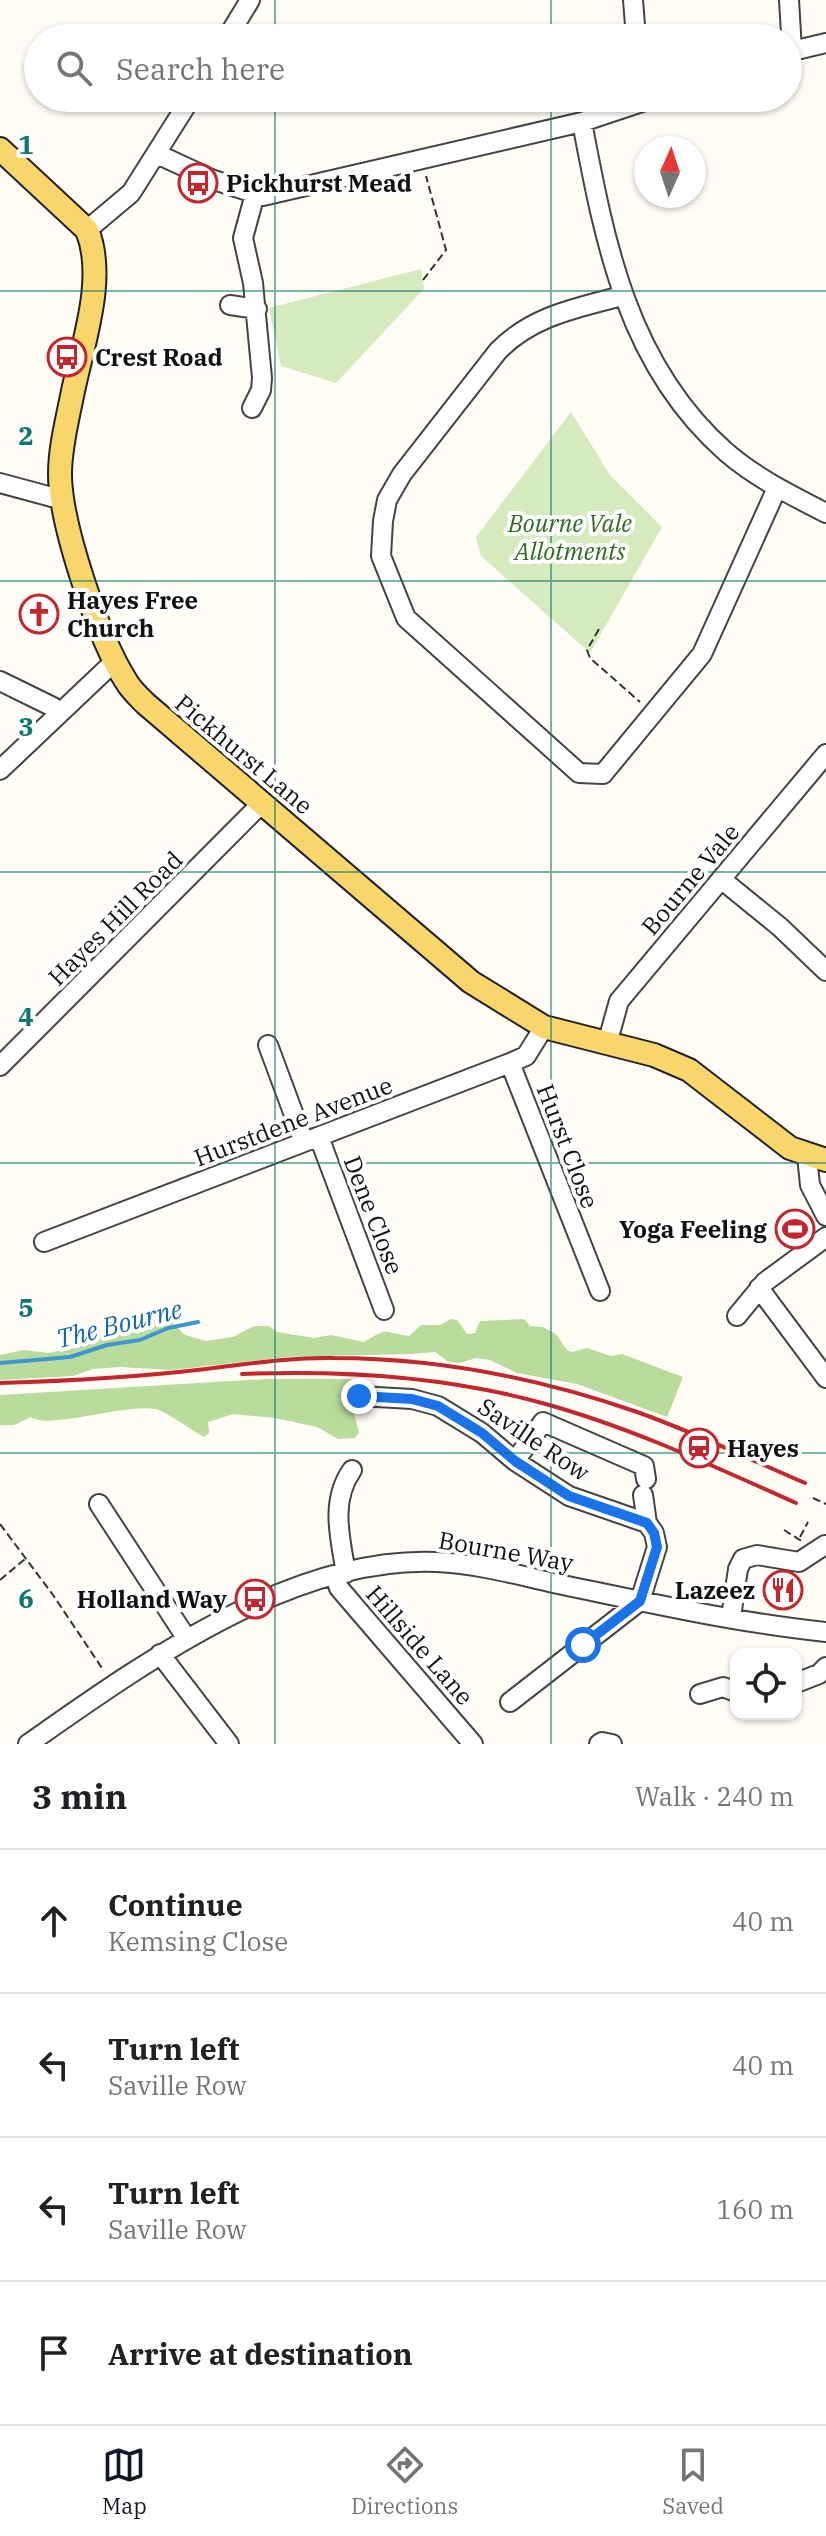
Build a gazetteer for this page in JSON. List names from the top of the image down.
{
  "streets": {
    "main road": ["Pickhurst Lane"],
    "street": [
      "Bourne Vale",
      "Hayes Hill Road",
      "Hurstdene Avenue",
      "Hurst Close",
      "Dene Close",
      "Saville Row",
      "Bourne Way",
      "Hillside Lane"
    ]
  },
  "crossings": [
    ["Pickhurst Lane", "Bourne Vale"],
    ["Pickhurst Lane", "Hayes Hill Road"],
    ["Pickhurst Lane", "Hurstdene Avenue"],
    ["Hurstdene Avenue", "Hurst Close"],
    ["Hurstdene Avenue", "Dene Close"],
    ["Bourne Way", "Hillside Lane"]
  ],
  "water": ["The Bourne"],
  "parks": ["Bourne Vale Allotments"],
  "places": {
    "bus stop": ["Pickhurst Mead", "Crest Road", "Holland Way"],
    "church": ["Hayes Free Church"],
    "sports": ["Yoga Feeling"],
    "station": ["Hayes"],
    "restaurant": ["Lazeez"]
  },
  "north": "top",
  "page": {
    "search": "Search here",
    "heading": ["3 min", "Walk · 240 m"],
    "list": [
      ["Continue", "Kemsing Close", "40 m"],
      ["Turn left", "Saville Row", "40 m"],
      ["Turn left", "Saville Row", "160 m"],
      "Arrive at destination"
    ],
    "nav": ["Map", "Directions", "Saved"]
  },
  "grid": {
    "rows": [
      "1",
      "2",
      "3",
      "4",
      "5",
      "6"
    ]
  }
}
